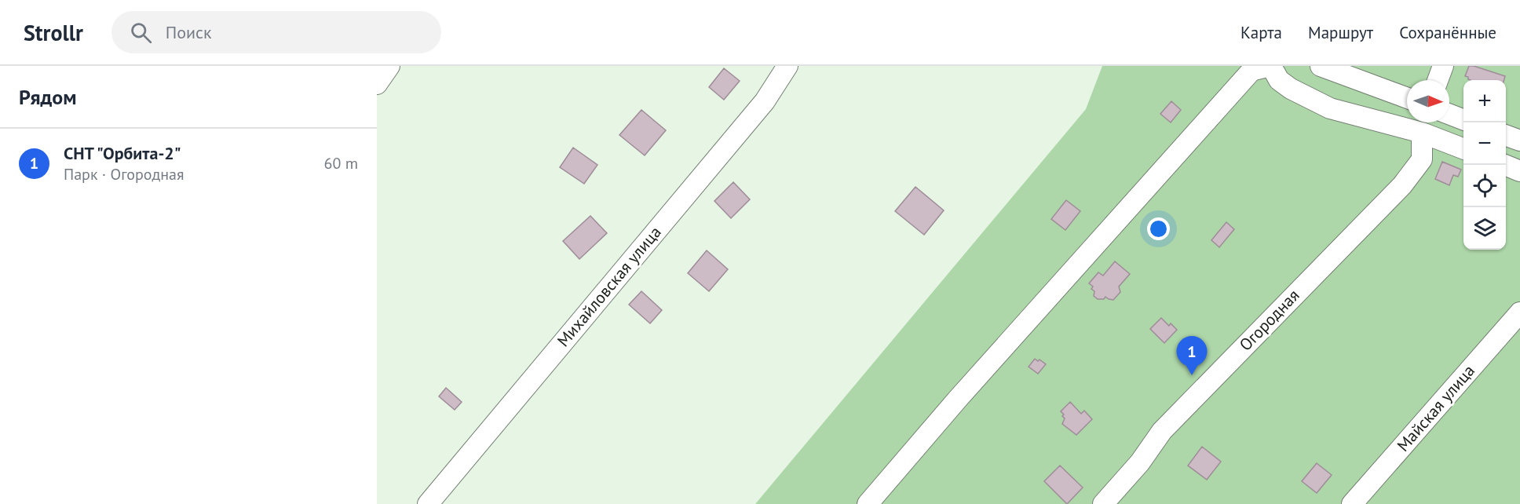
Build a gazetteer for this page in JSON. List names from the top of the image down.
{
  "streets": {
    "street": ["Михайловская улица", "Огородная", "Майская улица"]
  },
  "north": "right",
  "page": {
    "header": "Strollr",
    "search": "Поиск",
    "nav": ["Карта", "Маршрут", "Сохранённые"],
    "heading": "Рядом",
    "map_buttons": ["+", "−"],
    "list": [
      {
        "mark": "1",
        "name": "СНТ \"Орбита-2\"",
        "note": "Парк · Огородная",
        "value": "60 m"
      }
    ],
    "pins": "1"
  }
}
